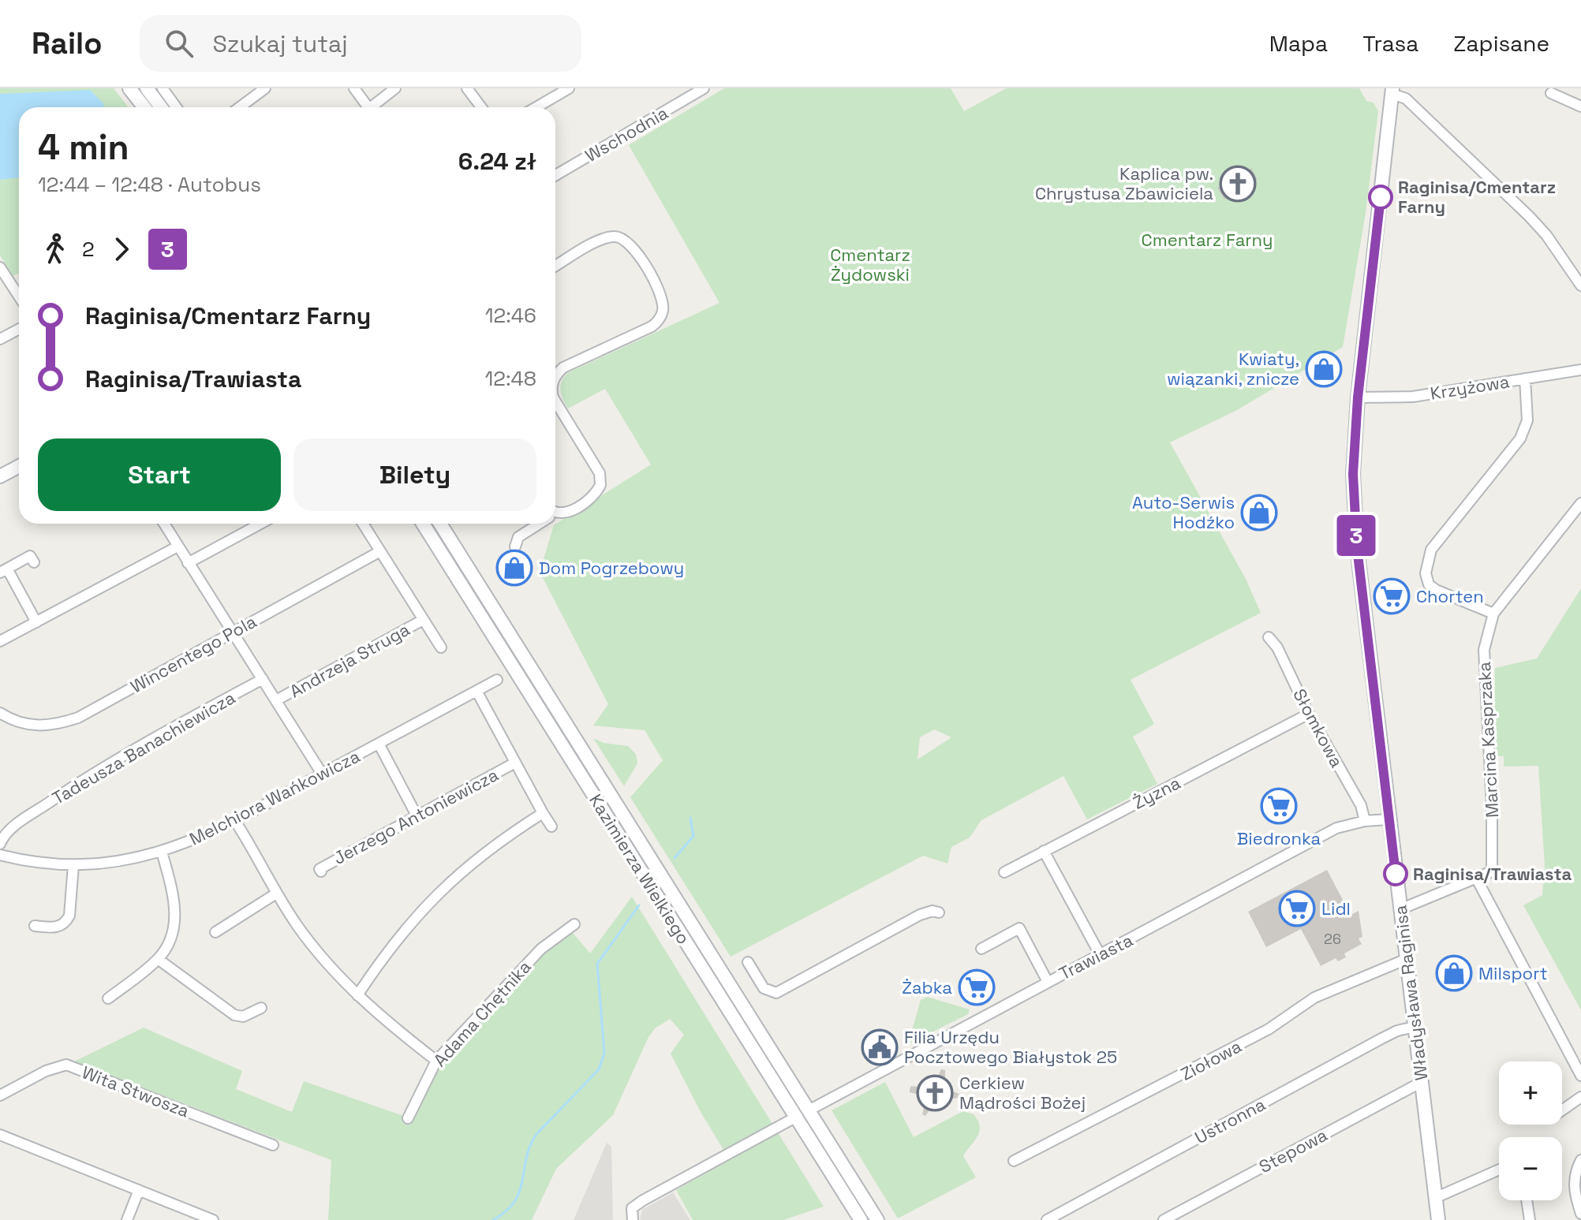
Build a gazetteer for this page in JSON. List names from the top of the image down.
{
  "streets": {
    "main road": ["Kazimierza Wielkiego", "Władysława Raginisa"],
    "street": [
      "Wschodnia",
      "Krzyżowa",
      "Wincentego Pola",
      "Andrzeja Struga",
      "Słomkowa",
      "Marcina Kasprzaka",
      "Tadeusza Banachiewicza",
      "Żyzna",
      "Melchiora Wańkowicza",
      "Jerzego Antoniewicza",
      "Trawiasta",
      "Adama Chętnika",
      "Ziołowa",
      "Wita Stwosza",
      "Ustronna",
      "Stepowa"
    ]
  },
  "crossings": [
    ["Krzyżowa", "Władysława Raginisa"],
    ["Słomkowa", "Żyzna"],
    ["Słomkowa", "Trawiasta"],
    ["Melchiora Wańkowicza", "Jerzego Antoniewicza"],
    ["Kazimierza Wielkiego", "Trawiasta"],
    ["Trawiasta", "Władysława Raginisa"],
    ["Władysława Raginisa", "Ziołowa"],
    ["Władysława Raginisa", "Ustronna"],
    ["Władysława Raginisa", "Stepowa"]
  ],
  "parks": ["Cmentarz Farny", "Cmentarz Żydowski"],
  "places": {
    "church": ["Kaplica pw. Chrystusa Zbawiciela", "Cerkiew Mądrości Bożej"],
    "other": ["Raginisa/Cmentarz Farny", "Raginisa/Trawiasta"],
    "shop": [
      "Kwiaty, wiązanki, znicze",
      "Auto-Serwis Hodźko",
      "Dom Pogrzebowy",
      "Milsport"
    ],
    "supermarket": [
      "Chorten",
      "Biedronka",
      "Lidl",
      "Żabka"
    ],
    "public building": ["Filia Urzędu Pocztowego Białystok 25"]
  },
  "lines": ["bus line 3"],
  "house_numbers": ["26"],
  "page": {
    "header": "Railo",
    "search": "Szukaj tutaj",
    "nav": ["Mapa", "Trasa", "Zapisane"],
    "on_map": "3",
    "heading": ["4 min", "12:44 – 12:48 · Autobus", "6.24 zł"],
    "legs": ["2", "3"],
    "list": [
      {
        "name": "Raginisa/Cmentarz Farny",
        "value": "12:46"
      },
      {
        "name": "Raginisa/Trawiasta",
        "value": "12:48"
      }
    ],
    "buttons": ["Start", "Bilety"],
    "map_buttons": ["+", "−"]
  }
}
